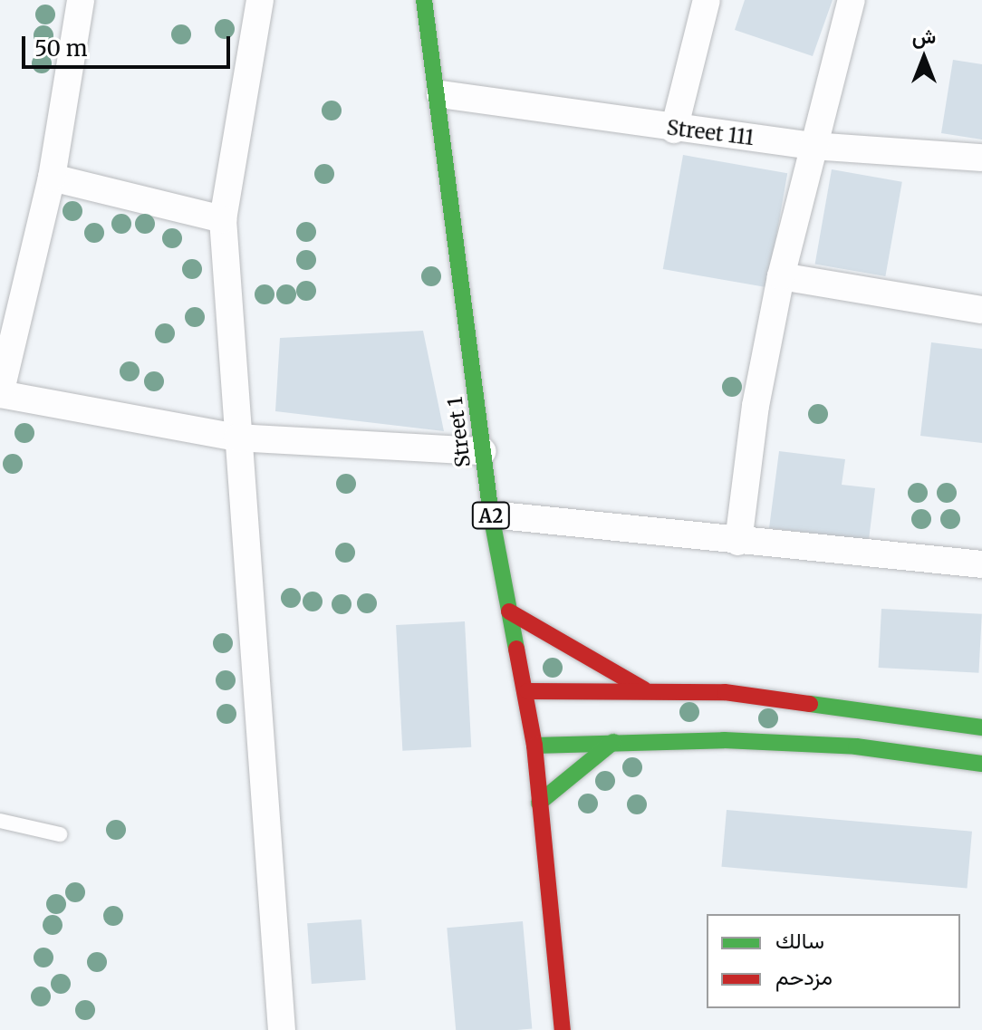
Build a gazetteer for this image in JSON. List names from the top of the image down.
{
  "streets": {
    "main road": ["Street 1", "A2"],
    "street": ["Street 111"]
  },
  "crossings": [
    ["Street 111", "Street 1"]
  ],
  "legend": ["سالك", "مزدحم"],
  "scale_bar": "50 m",
  "north": "top"
}
